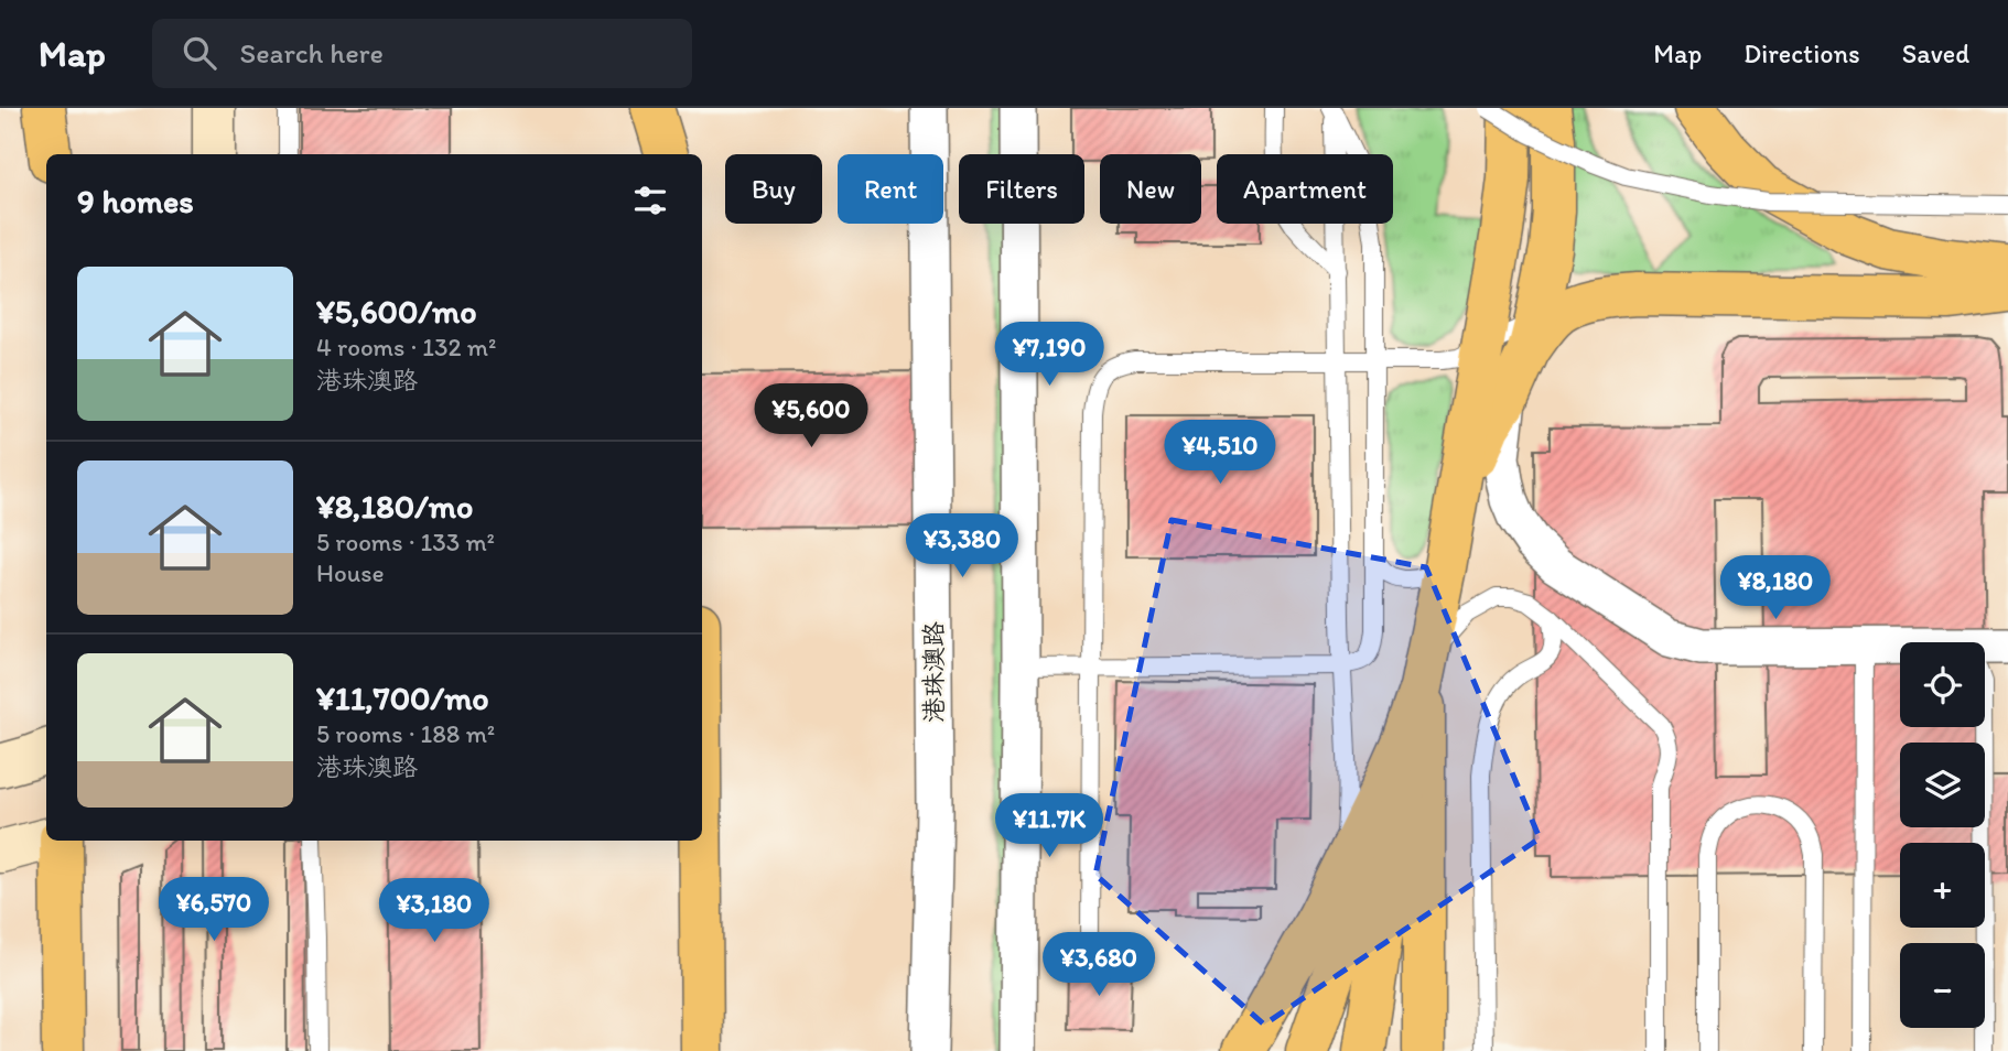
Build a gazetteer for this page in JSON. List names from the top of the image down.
{
  "streets": {
    "street": ["港珠澳路"]
  },
  "page": {
    "header": "Map",
    "search": "Search here",
    "nav": ["Map", "Directions", "Saved"],
    "chip": [
      "Buy",
      "Rent",
      "Filters",
      "New",
      "Apartment"
    ],
    "heading": "9 homes",
    "list": [
      {
        "name": "¥5,600/mo",
        "note": "4 rooms · 132 m² · 港珠澳路"
      },
      {
        "name": "¥8,180/mo",
        "note": "5 rooms · 133 m² · House"
      },
      {
        "name": "¥11,700/mo",
        "note": "5 rooms · 188 m² · 港珠澳路"
      }
    ],
    "price": [
      "¥7,190",
      "¥5,600",
      "¥4,510",
      "¥3,380",
      "¥8,180",
      "¥11.7K",
      "¥6,570",
      "¥3,180",
      "¥3,680"
    ],
    "map_buttons": ["+", "−"]
  }
}
